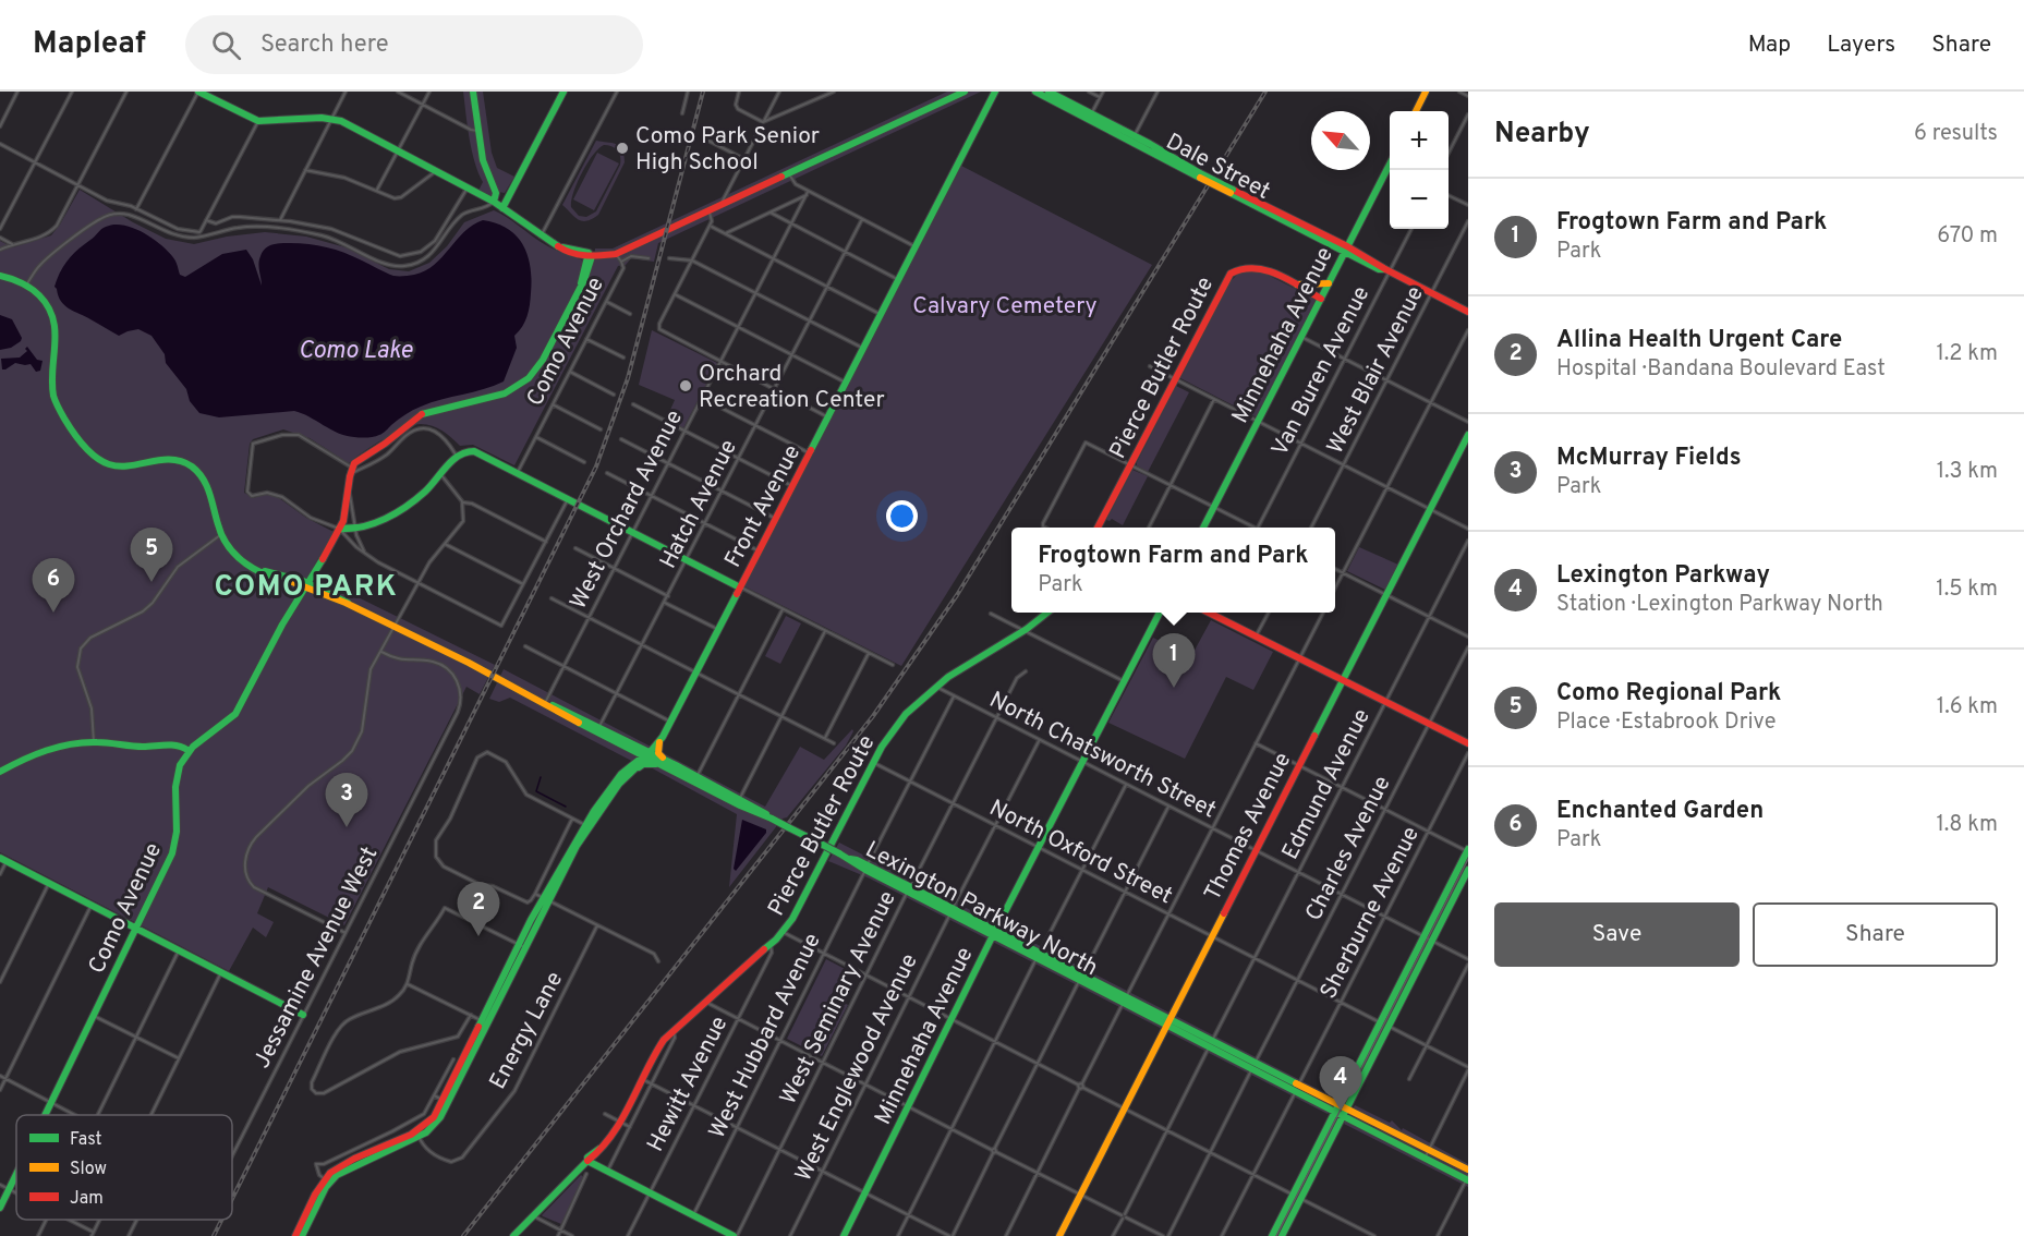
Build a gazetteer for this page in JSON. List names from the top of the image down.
{
  "streets": {
    "street": [
      "Dale Street",
      "Minnehaha Avenue",
      "Como Avenue",
      "Pierce Butler Route",
      "West Blair Avenue",
      "Van Buren Avenue",
      "Hatch Avenue",
      "Front Avenue",
      "West Orchard Avenue",
      "North Chatsworth Street",
      "Edmund Avenue",
      "Thomas Avenue",
      "Charles Avenue",
      "North Oxford Street",
      "Lexington Parkway North",
      "Sherburne Avenue",
      "Jessamine Avenue West",
      "West Seminary Avenue",
      "Energy Lane",
      "West Hubbard Avenue",
      "West Englewood Avenue",
      "Hewitt Avenue"
    ]
  },
  "crossings": [
    ["Dale Street", "Minnehaha Avenue"],
    ["Dale Street", "West Blair Avenue"],
    ["Dale Street", "Van Buren Avenue"],
    ["Minnehaha Avenue", "Pierce Butler Route"],
    ["Minnehaha Avenue", "North Chatsworth Street"],
    ["Minnehaha Avenue", "North Oxford Street"],
    ["Minnehaha Avenue", "Lexington Parkway North"],
    ["Pierce Butler Route", "North Chatsworth Street"],
    ["Pierce Butler Route", "North Oxford Street"],
    ["Pierce Butler Route", "Hewitt Avenue"],
    ["North Chatsworth Street", "Edmund Avenue"],
    ["North Chatsworth Street", "Thomas Avenue"],
    ["North Chatsworth Street", "Charles Avenue"],
    ["North Chatsworth Street", "Sherburne Avenue"],
    ["North Chatsworth Street", "West Seminary Avenue"],
    ["North Chatsworth Street", "West Hubbard Avenue"],
    ["North Chatsworth Street", "West Englewood Avenue"],
    ["Edmund Avenue", "North Oxford Street"],
    ["Edmund Avenue", "Lexington Parkway North"],
    ["Thomas Avenue", "North Oxford Street"],
    ["Thomas Avenue", "Lexington Parkway North"],
    ["Charles Avenue", "North Oxford Street"],
    ["Charles Avenue", "Lexington Parkway North"],
    ["North Oxford Street", "Sherburne Avenue"],
    ["North Oxford Street", "West Seminary Avenue"],
    ["North Oxford Street", "West Hubbard Avenue"],
    ["North Oxford Street", "West Englewood Avenue"],
    ["Lexington Parkway North", "Sherburne Avenue"],
    ["Lexington Parkway North", "West Seminary Avenue"],
    ["Lexington Parkway North", "West Hubbard Avenue"],
    ["Lexington Parkway North", "West Englewood Avenue"]
  ],
  "districts": ["COMO PARK"],
  "water": ["Como Lake"],
  "parks": ["Calvary Cemetery"],
  "places": ["Como Park Senior High School", "Orchard Recreation Center"],
  "legend": ["Fast", "Slow", "Jam"],
  "north": "top left",
  "page": {
    "header": "Mapleaf",
    "search": "Search here",
    "nav": ["Map", "Layers", "Share"],
    "heading": ["Nearby", "6 results"],
    "map_buttons": ["+", "−"],
    "list": [
      {
        "mark": "1",
        "name": "Frogtown Farm and Park",
        "note": "Park",
        "value": "670 m"
      },
      {
        "mark": "2",
        "name": "Allina Health Urgent Care",
        "note": "Hospital · Bandana Boulevard East",
        "value": "1.2 km"
      },
      {
        "mark": "3",
        "name": "McMurray Fields",
        "note": "Park",
        "value": "1.3 km"
      },
      {
        "mark": "4",
        "name": "Lexington Parkway",
        "note": "Station · Lexington Parkway North",
        "value": "1.5 km"
      },
      {
        "mark": "5",
        "name": "Como Regional Park",
        "note": "Place · Estabrook Drive",
        "value": "1.6 km"
      },
      {
        "mark": "6",
        "name": "Enchanted Garden",
        "note": "Park",
        "value": "1.8 km"
      }
    ],
    "popup": ["Frogtown Farm and Park", "Park"],
    "pins": [
      "5",
      "6",
      "1",
      "3",
      "2",
      "4"
    ],
    "buttons": ["Save", "Share"]
  }
}
